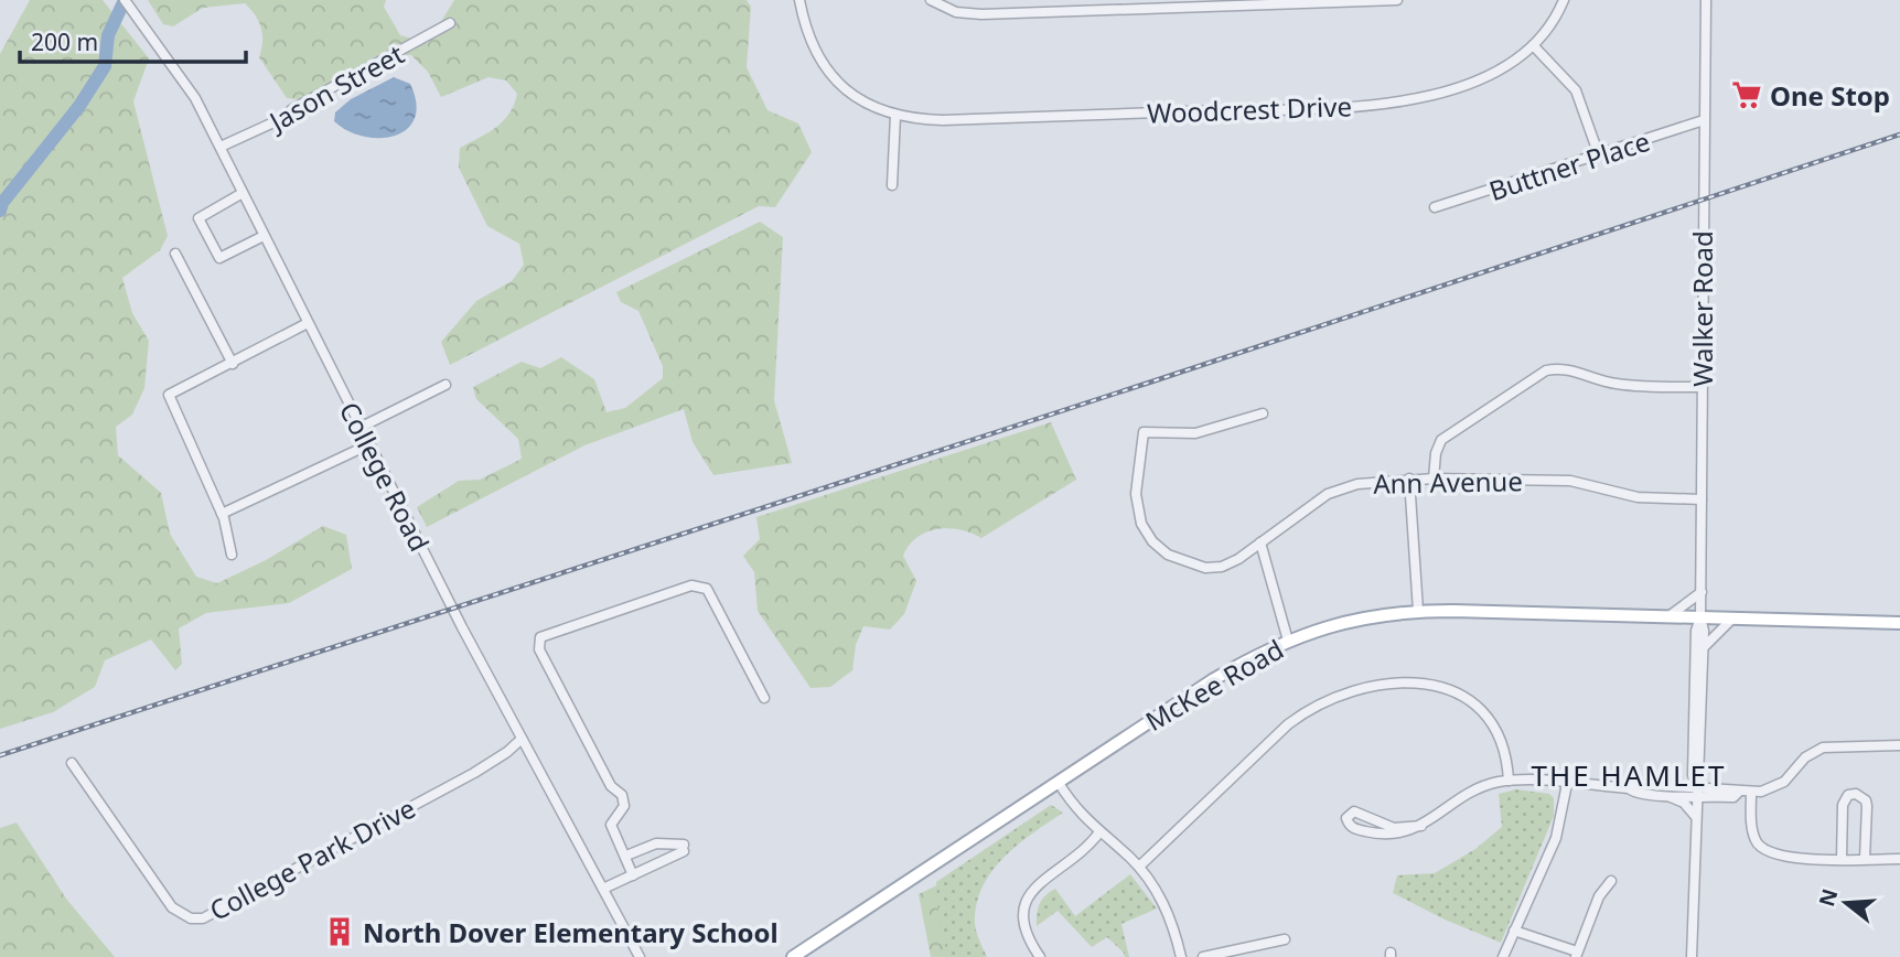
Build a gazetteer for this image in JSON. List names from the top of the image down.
{
  "streets": {
    "main road": ["McKee Road"],
    "street": [
      "Jason Street",
      "Woodcrest Drive",
      "Buttner Place",
      "Walker Road",
      "College Road",
      "Ann Avenue",
      "College Park Drive"
    ]
  },
  "crossings": [
    ["Jason Street", "College Road"],
    ["Buttner Place", "Walker Road"],
    ["Walker Road", "Ann Avenue"],
    ["Walker Road", "McKee Road"],
    ["College Road", "College Park Drive"]
  ],
  "districts": ["THE HAMLET"],
  "places": {
    "supermarket": ["One Stop"],
    "building": ["North Dover Elementary School"]
  },
  "scale_bar": "200 m",
  "north": "left"
}
